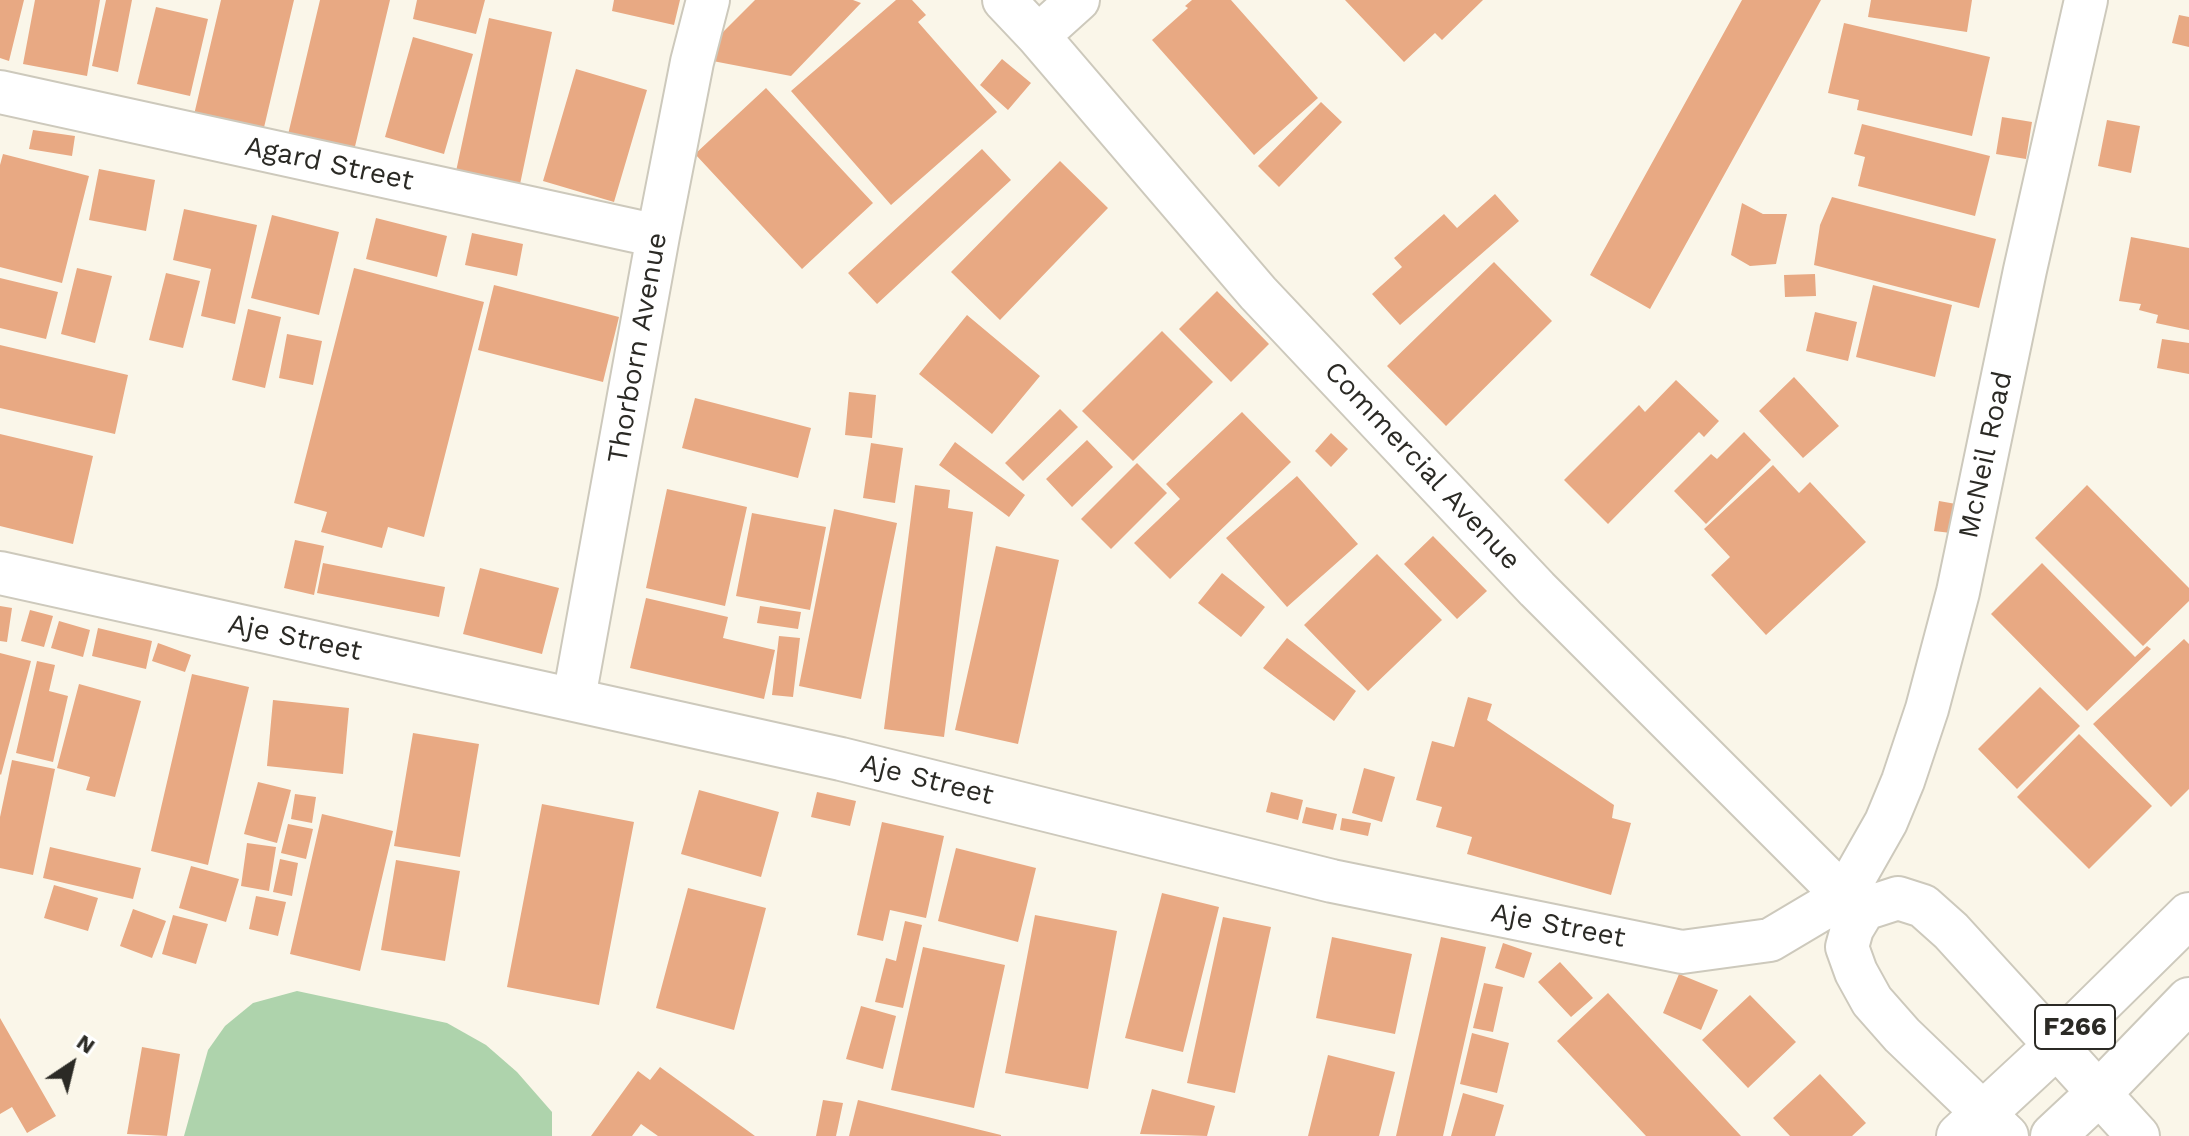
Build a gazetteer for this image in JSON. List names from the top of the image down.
{
  "streets": {
    "highway": ["F266"],
    "street": [
      "Agard Street",
      "Thorborn Avenue",
      "McNeil Road",
      "Commercial Avenue",
      "Aje Street"
    ]
  },
  "crossings": [
    ["Agard Street", "Thorborn Avenue"],
    ["Thorborn Avenue", "Aje Street"],
    ["McNeil Road", "Commercial Avenue"],
    ["McNeil Road", "Aje Street"],
    ["McNeil Road", "F266"],
    ["Commercial Avenue", "Aje Street"]
  ],
  "north": "top right"
}
